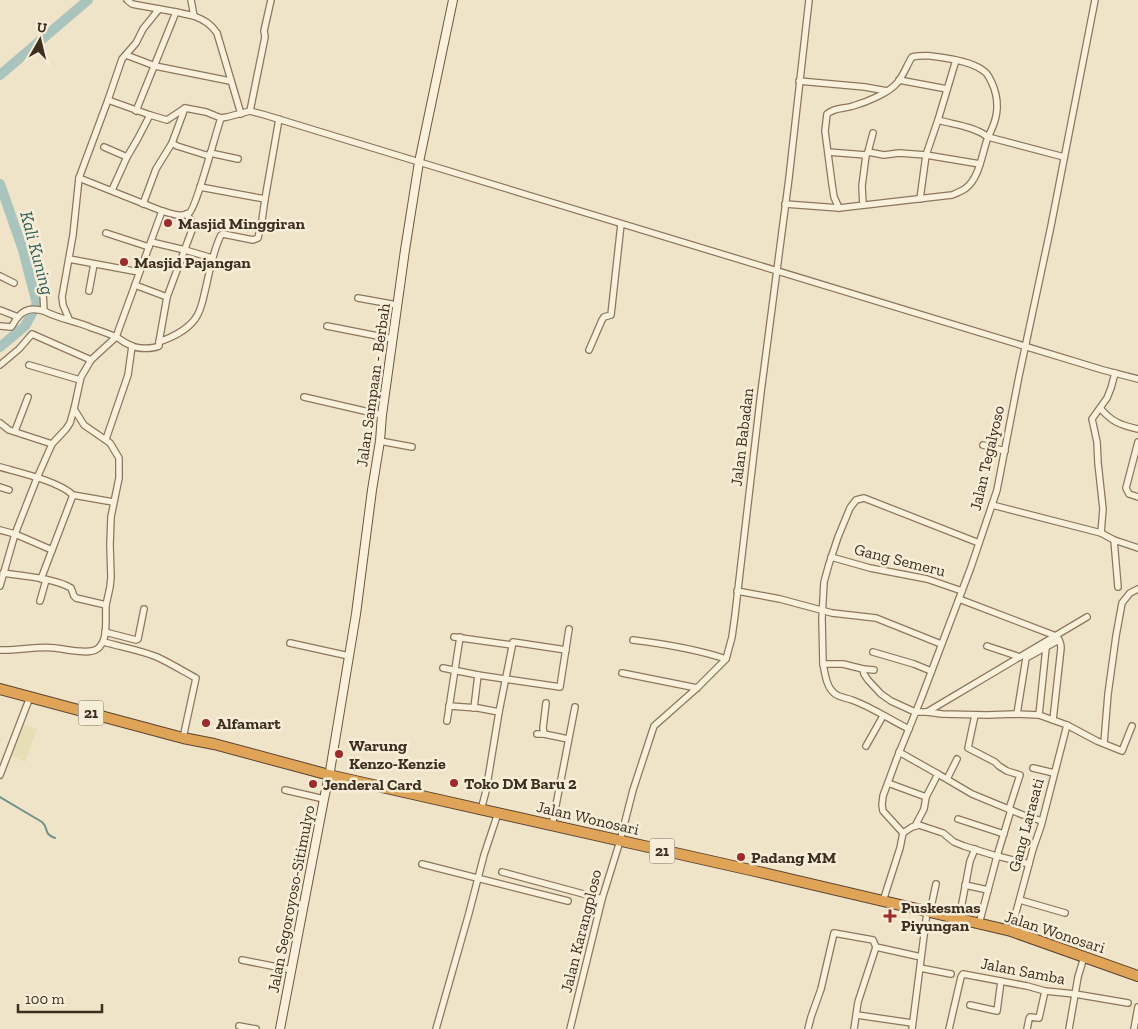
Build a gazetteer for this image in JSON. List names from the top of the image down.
{
  "streets": {
    "highway": ["21", "Jalan Wonosari"],
    "main road": ["Jalan Sampaan - Berbah", "Jalan Segoroyoso-Sitimulyo"],
    "street": [
      "Jalan Babadan",
      "Jalan Tegalyoso",
      "Gang Semeru",
      "Gang Larasati",
      "Jalan Karangploso",
      "Jalan Samba"
    ]
  },
  "crossings": [
    ["Jalan Sampaan - Berbah", "Jalan Wonosari"],
    ["Jalan Sampaan - Berbah", "Jalan Segoroyoso-Sitimulyo"],
    ["Jalan Tegalyoso", "Gang Semeru"],
    ["Jalan Wonosari", "Gang Larasati"],
    ["Jalan Wonosari", "Jalan Segoroyoso-Sitimulyo"],
    ["Jalan Wonosari", "Jalan Karangploso"]
  ],
  "water": ["Kali Kuning"],
  "places": {
    "other": [
      "Masjid Minggiran",
      "Masjid Pajangan",
      "Alfamart",
      "Warung Kenzo-Kenzie",
      "Toko DM Baru 2",
      "Jenderal Card",
      "Padang MM"
    ],
    "health": ["Puskesmas Piyungan"]
  },
  "scale_bar": "100 m",
  "north": "top"
}
